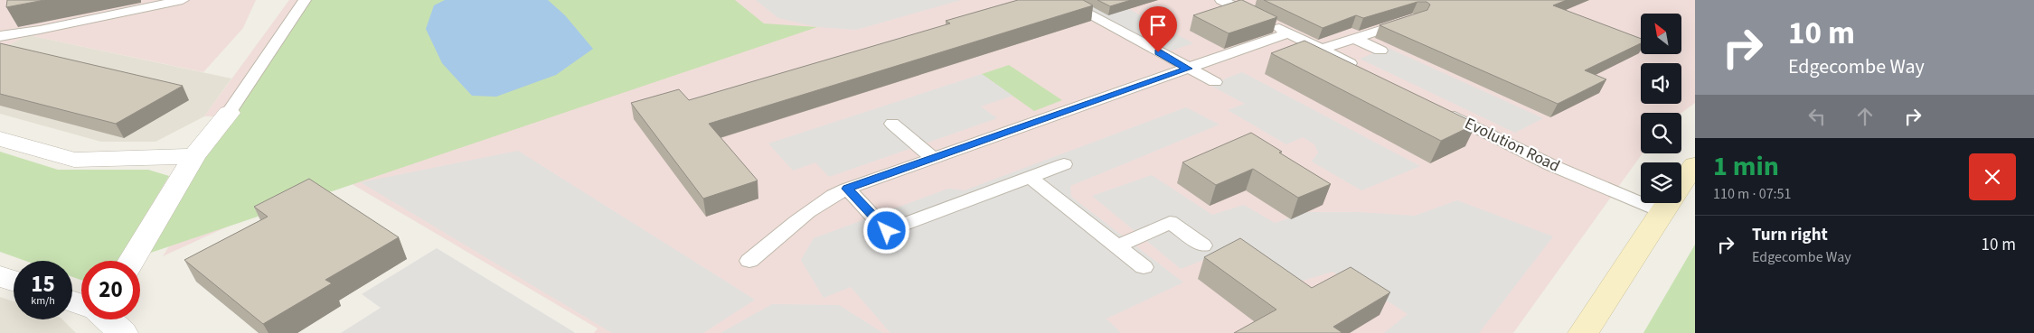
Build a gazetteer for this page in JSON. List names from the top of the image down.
{
  "streets": {
    "lane": ["Evolution Road"]
  },
  "north": "top left",
  "page": {
    "turn": ["10 m", "Edgecombe Way"],
    "heading": ["1 min", "110 m · 07:51"],
    "list": [
      {
        "name": "Turn right",
        "note": "Edgecombe Way",
        "value": "10 m"
      }
    ],
    "speed": "15 km/h",
    "limit": "20"
  }
}
